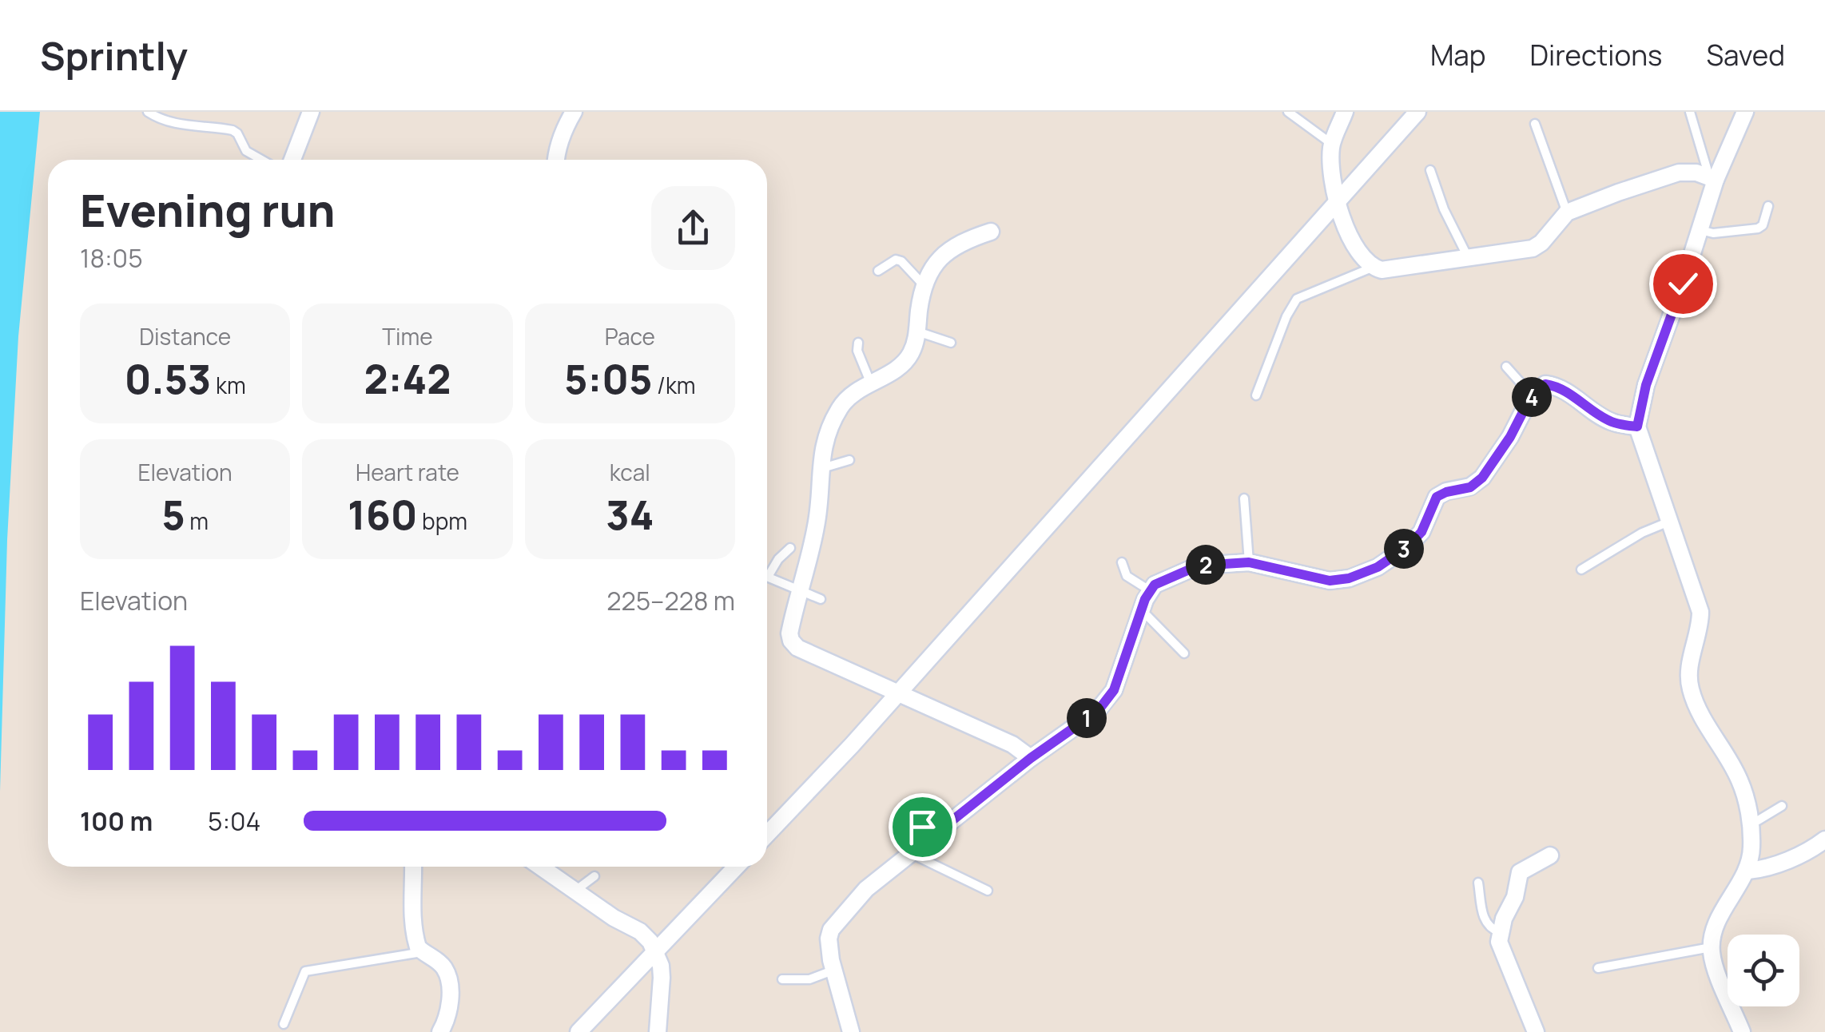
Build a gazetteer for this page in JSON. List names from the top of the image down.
{
  "page": {
    "header": "Sprintly",
    "nav": ["Map", "Directions", "Saved"],
    "heading": ["Evening run", "18:05"],
    "stats": [
      ["Distance", "0.53 km"],
      ["Time", "2:42"],
      ["Pace", "5:05 /km"],
      ["Elevation", "5 m"],
      ["Heart rate", "160 bpm"],
      ["kcal", "34"]
    ],
    "pins": [
      "4",
      "3",
      "2",
      "1"
    ],
    "chart": ["Elevation", "225–228 m"],
    "list": [
      {
        "name": "100 m",
        "note": "5:04"
      }
    ]
  }
}
